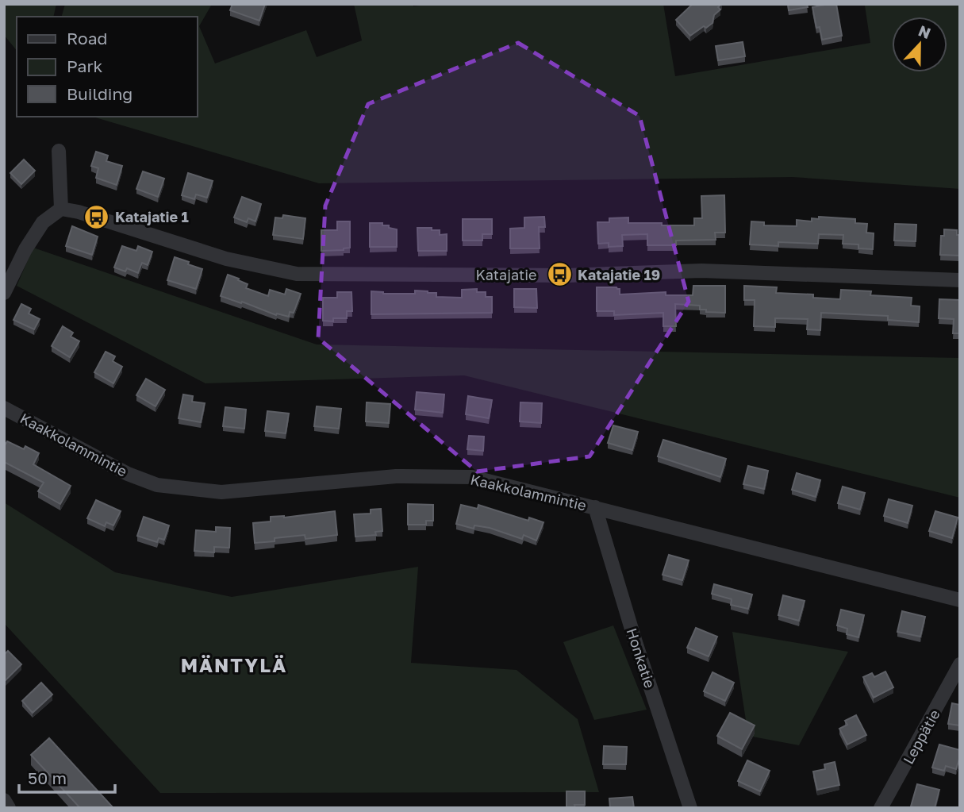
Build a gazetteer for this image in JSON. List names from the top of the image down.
{
  "streets": {
    "street": [
      "Katajatie",
      "Kaakkolammintie",
      "Honkatie",
      "Leppätie"
    ]
  },
  "crossings": [
    ["Kaakkolammintie", "Honkatie"]
  ],
  "districts": ["MÄNTYLÄ"],
  "places": {
    "bus stop": ["Katajatie 1", "Katajatie 19"]
  },
  "legend": ["Road", "Park", "Building"],
  "scale_bar": "50 m",
  "north": "top"
}
